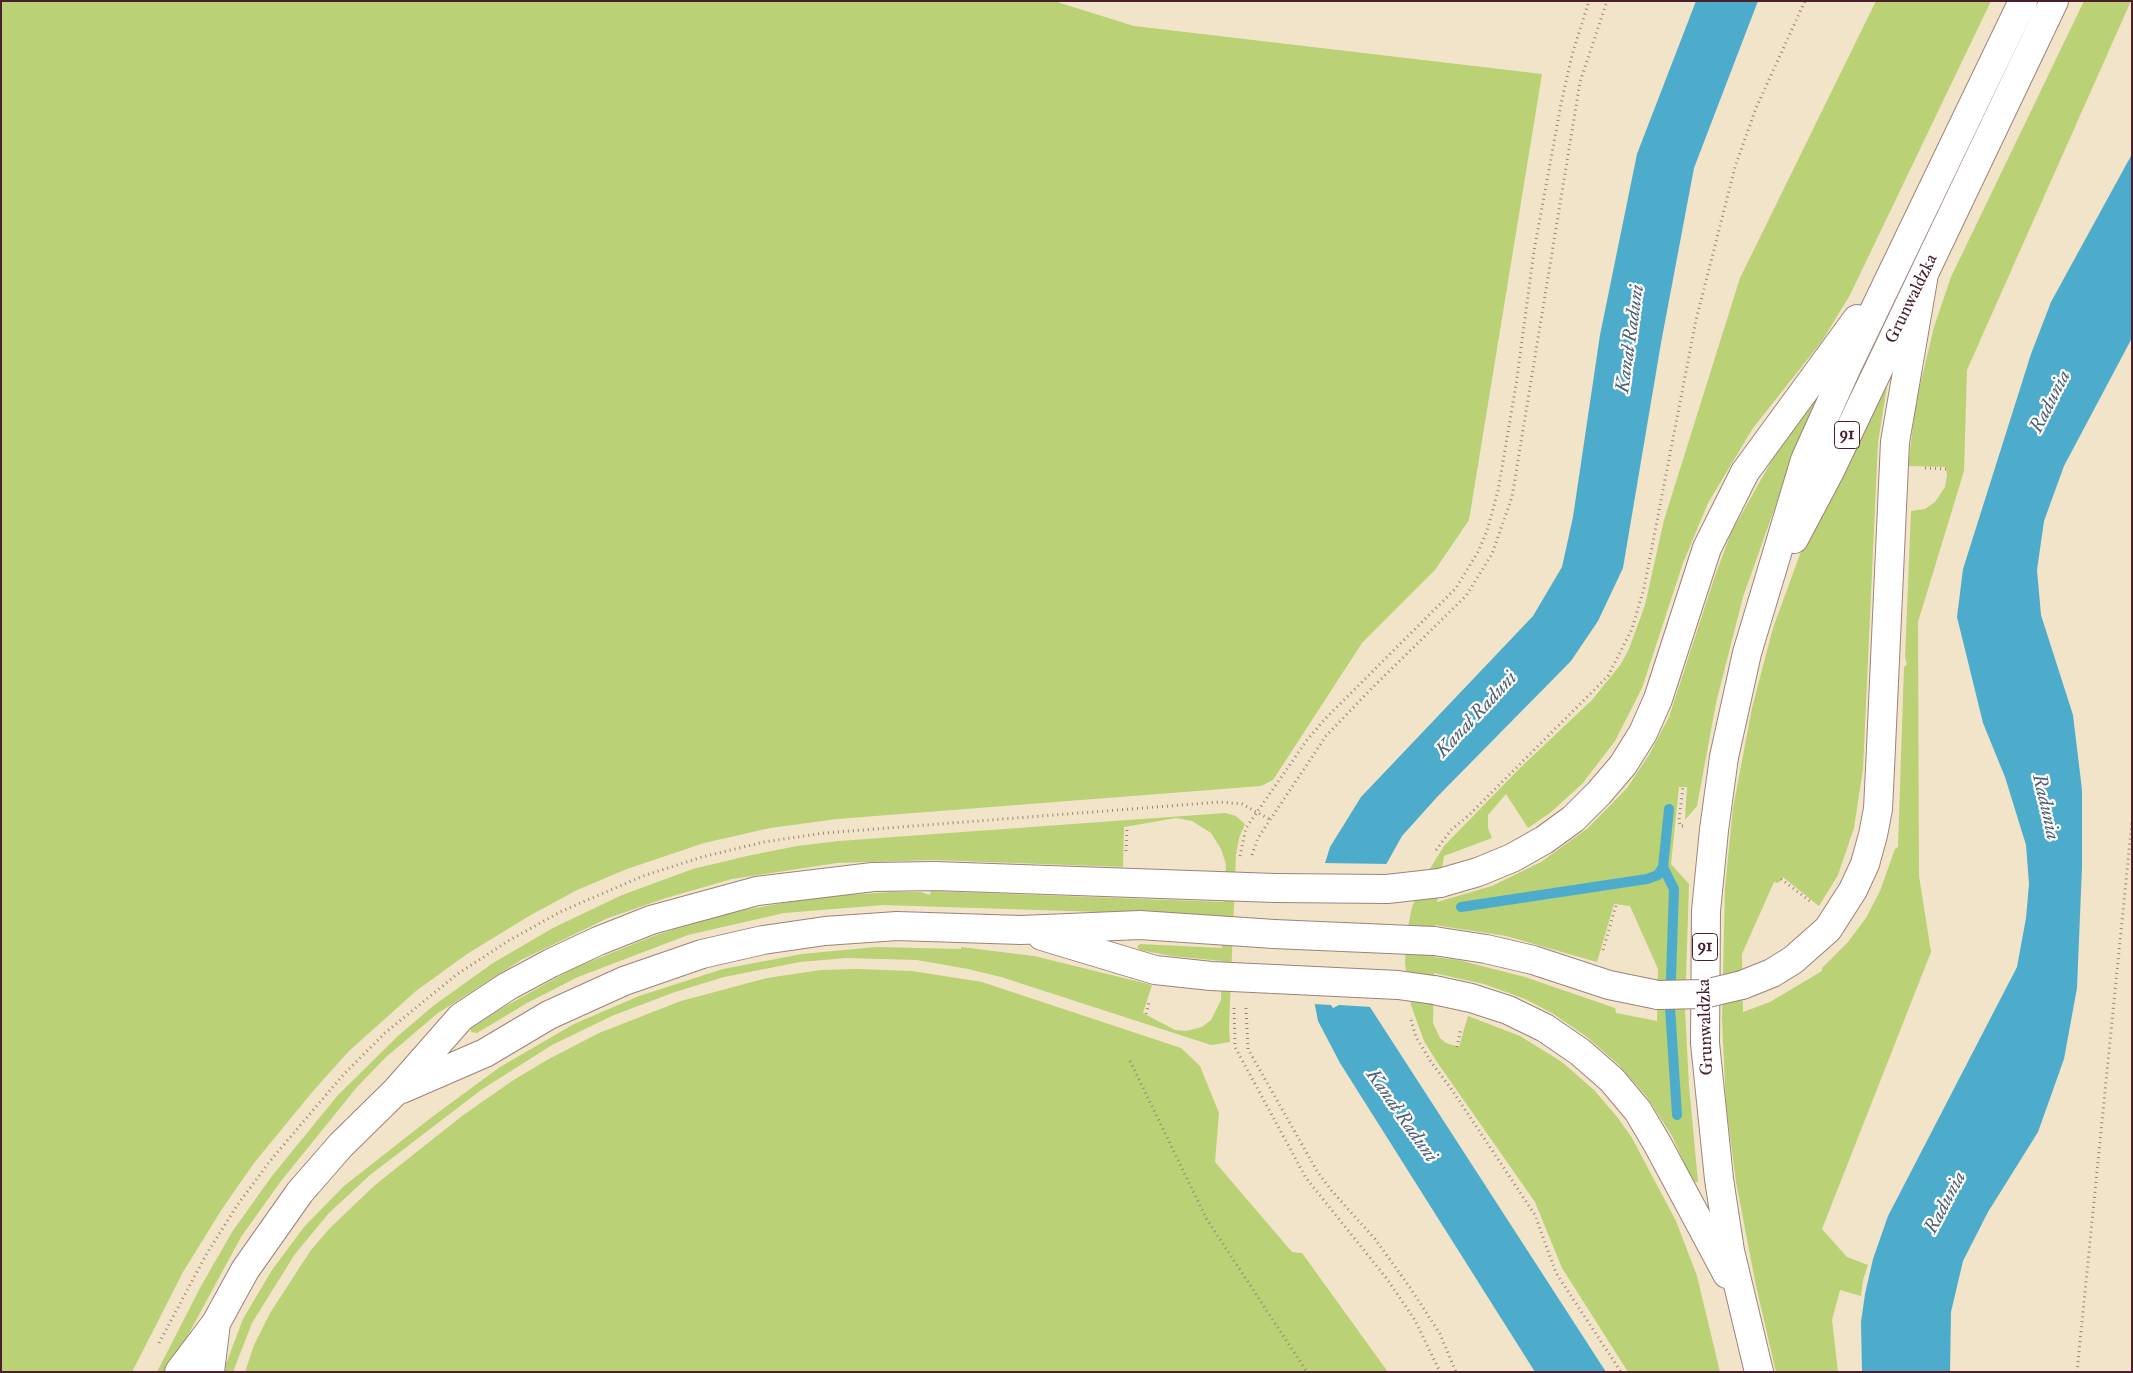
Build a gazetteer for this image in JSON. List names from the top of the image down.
{
  "streets": {
    "main road": ["Grunwaldzka", "91"]
  },
  "water": ["Kanał Raduni", "Radunia"]
}
